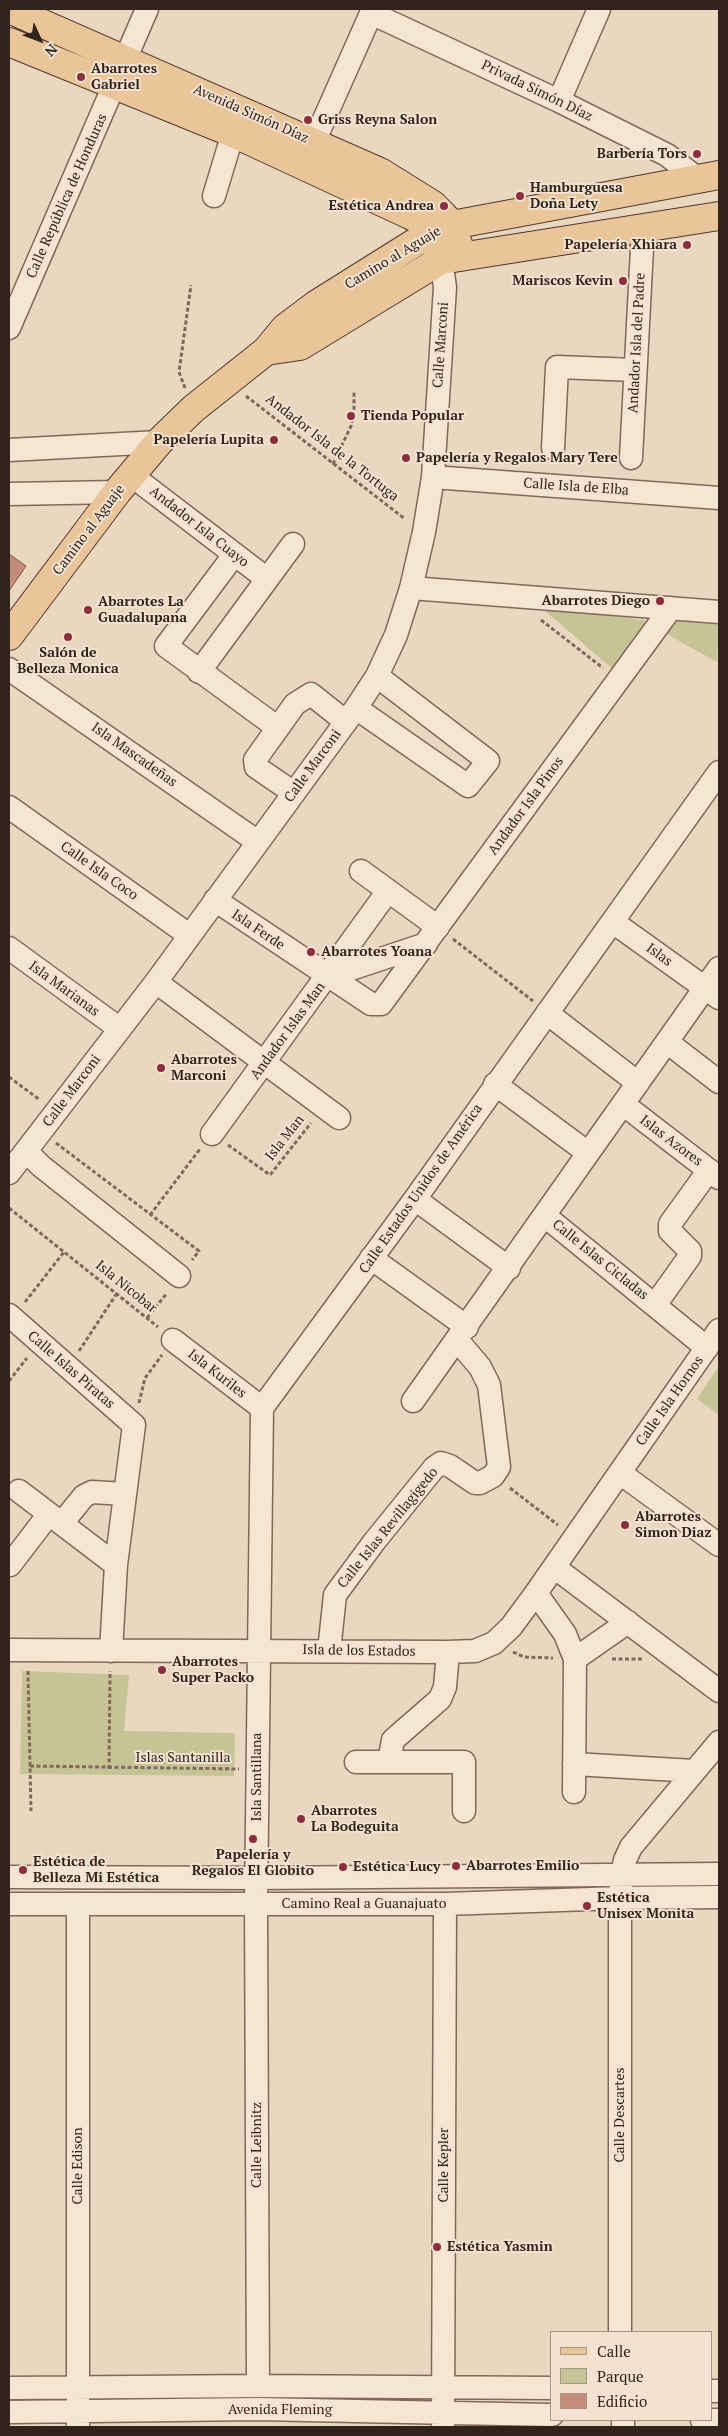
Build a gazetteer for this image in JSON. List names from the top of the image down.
{
  "streets": {
    "main road": ["Avenida Simón Díaz", "Camino al Aguaje"],
    "street": [
      "Privada Simón Díaz",
      "Calle República de Honduras",
      "Andador Isla del Padre",
      "Calle Marconi",
      "Calle Isla de Elba",
      "Andador Isla Cuayo",
      "Isla Mascadeñas",
      "Andador Isla Pinos",
      "Calle Isla Coco",
      "Isla Ferde",
      "Islas",
      "Isla Marianas",
      "Andador Islas Man",
      "Islas Azores",
      "Calle Estados Unidos de América",
      "Calle Islas Cicladas",
      "Calle Islas Piratas",
      "Isla Kuriles",
      "Calle Isla Hornos",
      "Calle Islas Revillagigedo",
      "Isla de los Estados",
      "Isla Santillana",
      "Camino Real a Guanajuato",
      "Calle Descartes",
      "Calle Leibnitz",
      "Calle Kepler",
      "Calle Edison",
      "Avenida Fleming"
    ],
    "path": [
      "Andador Isla de la Tortuga",
      "Isla Man",
      "Isla Nicobar",
      "Islas Santanilla"
    ]
  },
  "crossings": [
    ["Privada Simón Díaz", "Camino al Aguaje"],
    ["Avenida Simón Díaz", "Calle República de Honduras"],
    ["Avenida Simón Díaz", "Camino al Aguaje"],
    ["Avenida Simón Díaz", "Calle Marconi"],
    ["Camino al Aguaje", "Andador Isla del Padre"],
    ["Camino al Aguaje", "Calle Marconi"],
    ["Camino al Aguaje", "Andador Isla de la Tortuga"],
    ["Camino al Aguaje", "Andador Isla Cuayo"],
    ["Calle Marconi", "Andador Isla de la Tortuga"],
    ["Calle Marconi", "Calle Isla de Elba"],
    ["Calle Marconi", "Isla Mascadeñas"],
    ["Calle Marconi", "Calle Isla Coco"],
    ["Calle Marconi", "Isla Ferde"],
    ["Calle Marconi", "Isla Marianas"],
    ["Andador Isla Pinos", "Isla Ferde"],
    ["Isla Ferde", "Andador Islas Man"],
    ["Islas", "Calle Estados Unidos de América"],
    ["Islas", "Calle Islas Cicladas"],
    ["Andador Islas Man", "Isla Man"],
    ["Islas Azores", "Calle Islas Cicladas"],
    ["Calle Estados Unidos de América", "Isla Kuriles"],
    ["Calle Islas Cicladas", "Calle Isla Hornos"],
    ["Isla Nicobar", "Isla Kuriles"],
    ["Calle Isla Hornos", "Isla de los Estados"],
    ["Calle Islas Revillagigedo", "Isla de los Estados"],
    ["Isla de los Estados", "Isla Santillana"],
    ["Islas Santanilla", "Isla Santillana"],
    ["Isla Santillana", "Camino Real a Guanajuato"],
    ["Isla Santillana", "Calle Leibnitz"],
    ["Camino Real a Guanajuato", "Calle Descartes"],
    ["Camino Real a Guanajuato", "Calle Leibnitz"],
    ["Camino Real a Guanajuato", "Calle Kepler"],
    ["Camino Real a Guanajuato", "Calle Edison"],
    ["Calle Leibnitz", "Avenida Fleming"],
    ["Calle Kepler", "Avenida Fleming"],
    ["Calle Edison", "Avenida Fleming"]
  ],
  "places": [
    "Abarrotes Gabriel",
    "Griss Reyna Salon",
    "Barbería Tors",
    "Hamburguesa Doña Lety",
    "Estética Andrea",
    "Papelería Xhiara",
    "Mariscos Kevin",
    "Tienda Popular",
    "Papelería Lupita",
    "Papelería y Regalos Mary Tere",
    "Abarrotes Diego",
    "Abarrotes La Guadalupana",
    "Salón de Belleza Monica",
    "Abarrotes Yoana",
    "Abarrotes Marconi",
    "Abarrotes Simon Diaz",
    "Abarrotes Super Packo",
    "Abarrotes La Bodeguita",
    "Papelería y Regalos El Globito",
    "Abarrotes Emilio",
    "Estética Lucy",
    "Estética de Belleza Mi Estética",
    "Estética Unisex Monita",
    "Estética Yasmin"
  ],
  "legend": ["Calle", "Parque", "Edificio"],
  "north": "bottom right"
}
